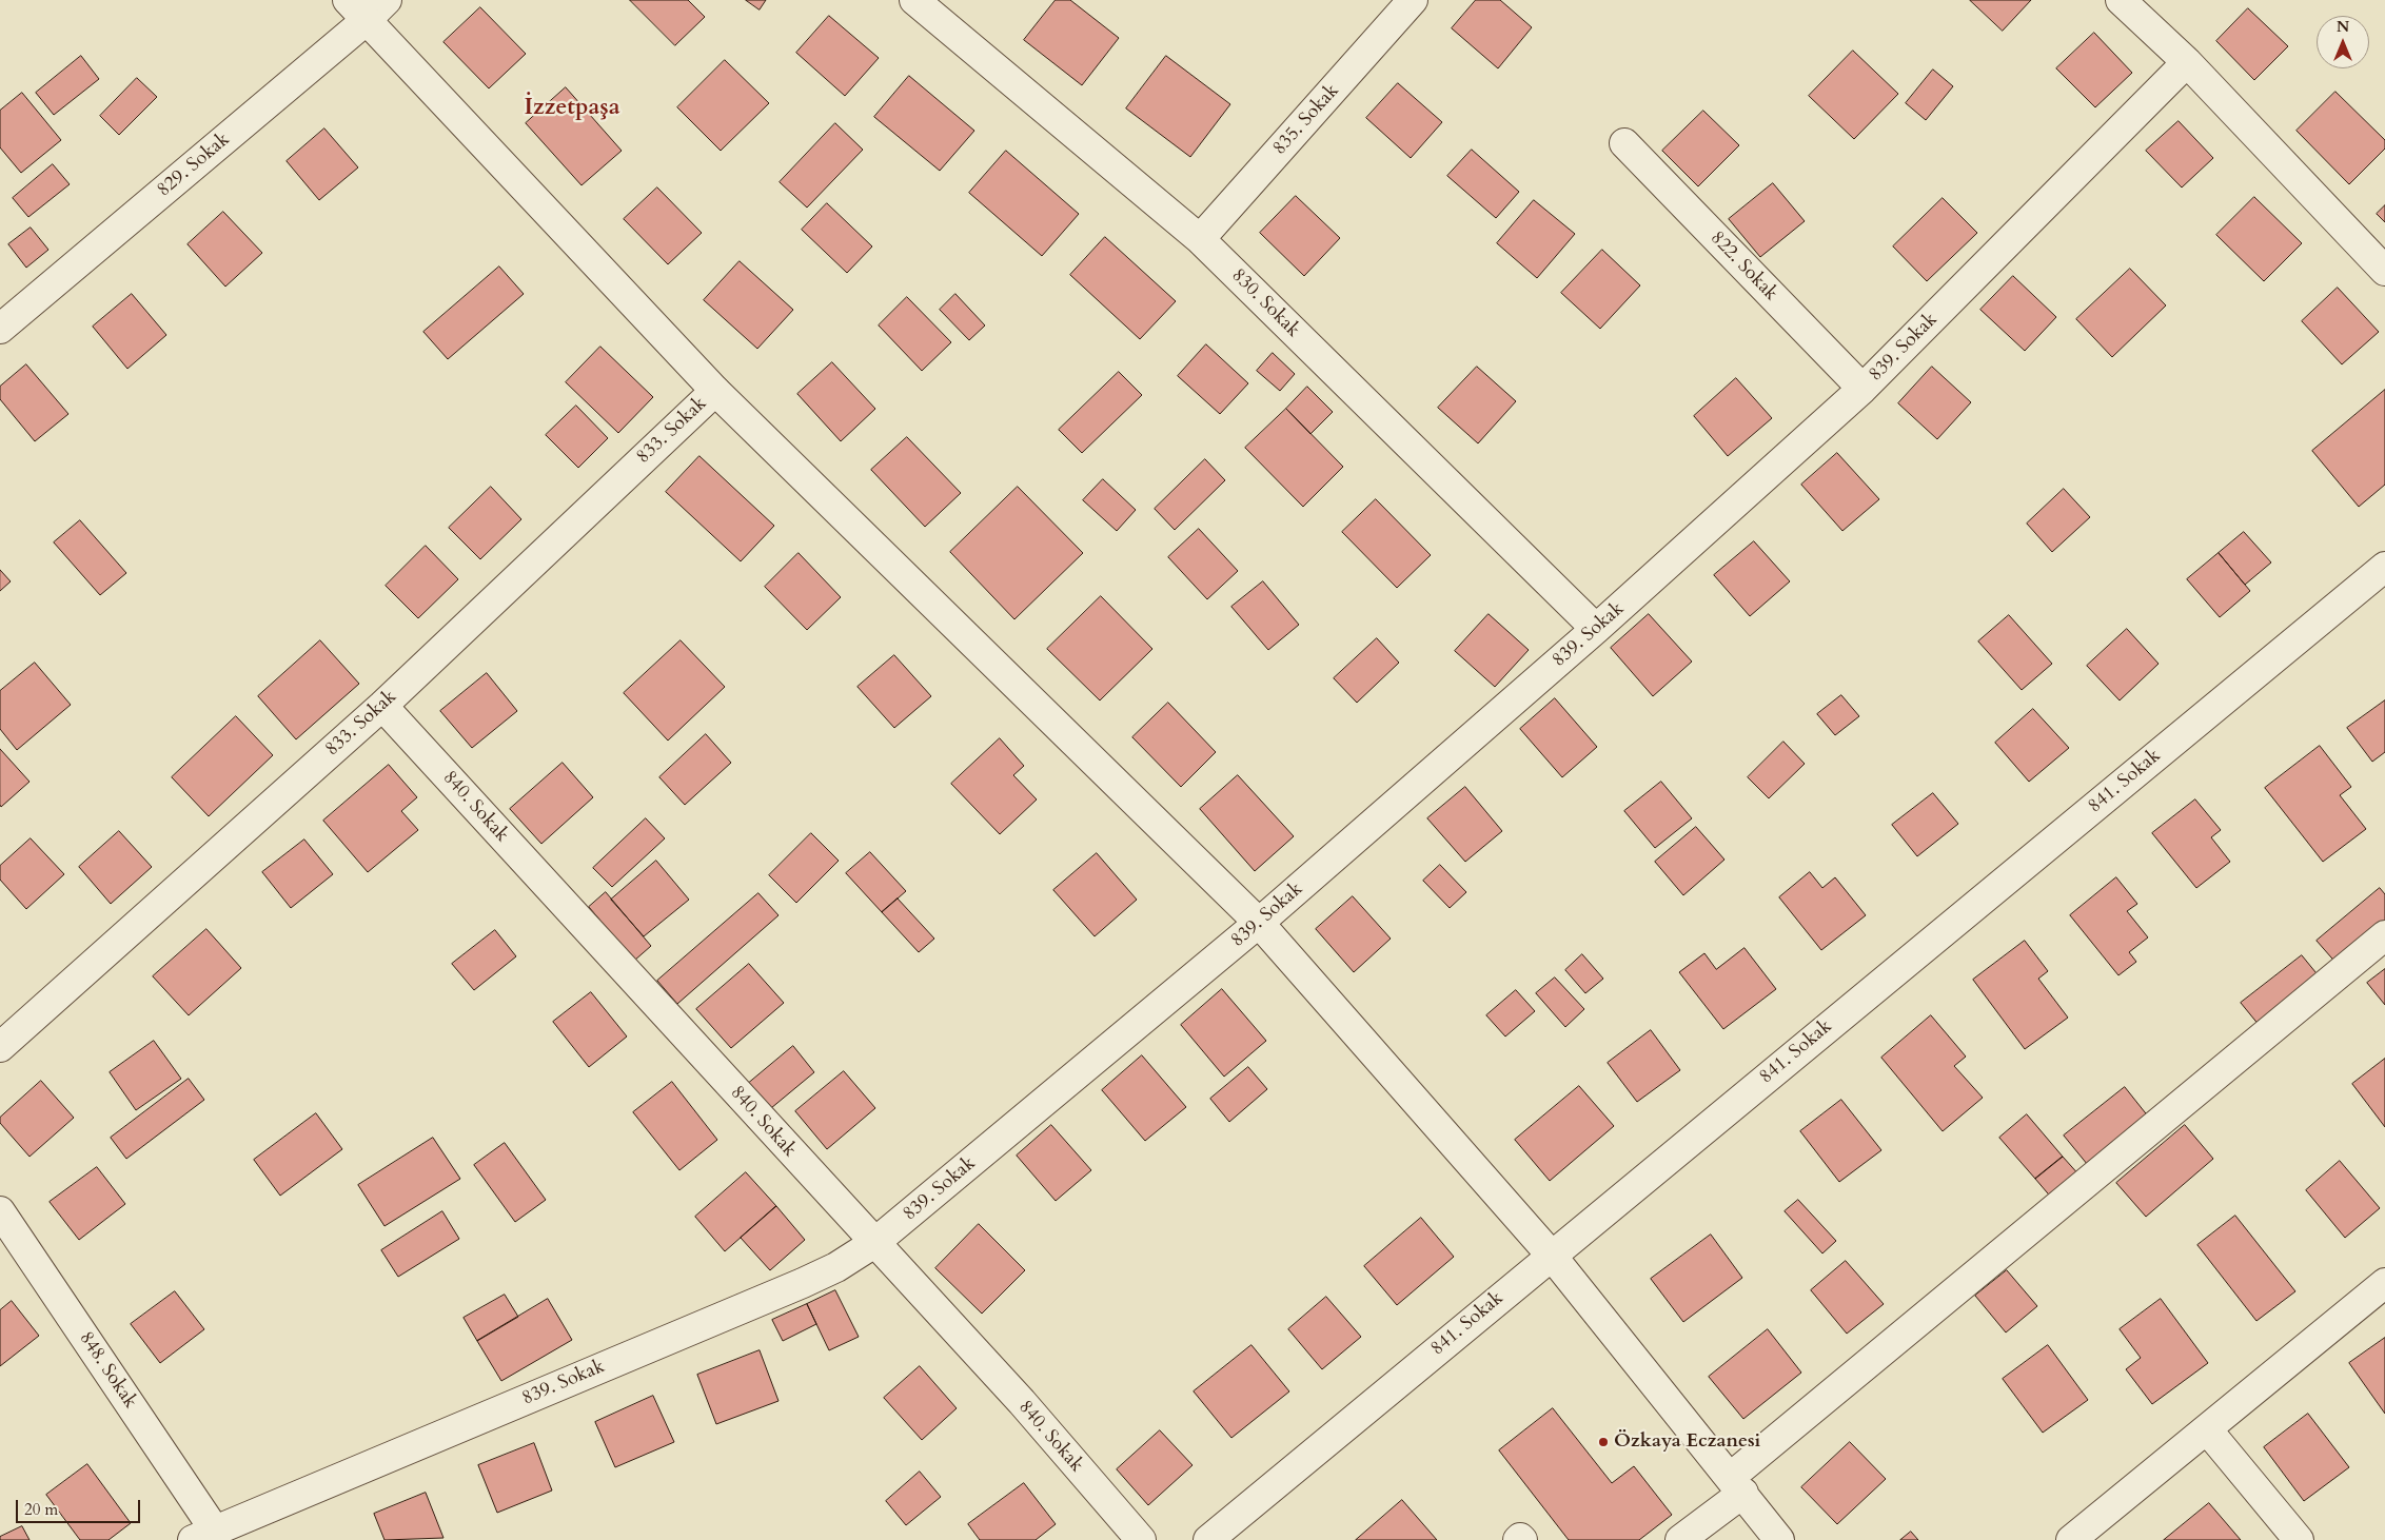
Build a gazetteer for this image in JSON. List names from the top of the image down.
{
  "streets": {
    "street": [
      "835. Sokak",
      "829. Sokak",
      "822. Sokak",
      "830. Sokak",
      "839. Sokak",
      "833. Sokak",
      "841. Sokak",
      "840. Sokak",
      "848. Sokak"
    ]
  },
  "crossings": [
    ["835. Sokak", "830. Sokak"],
    ["822. Sokak", "839. Sokak"],
    ["830. Sokak", "839. Sokak"],
    ["839. Sokak", "840. Sokak"],
    ["839. Sokak", "848. Sokak"],
    ["833. Sokak", "840. Sokak"]
  ],
  "districts": ["İzzetpaşa"],
  "places": ["Özkaya Eczanesi"],
  "scale_bar": "20 m",
  "north": "top"
}
